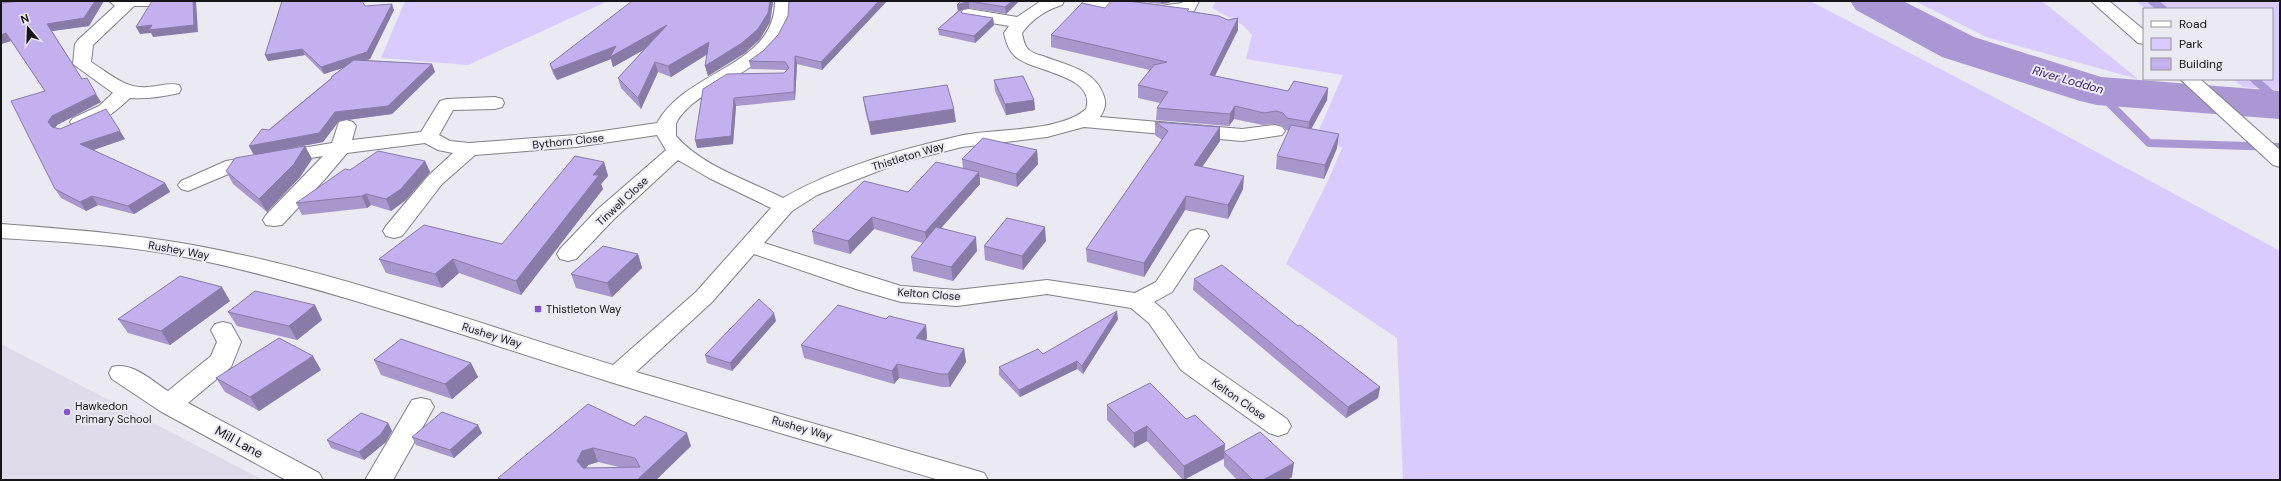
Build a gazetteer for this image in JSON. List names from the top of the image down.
{
  "streets": {
    "street": [
      "Bythorn Close",
      "Thistleton Way",
      "Tinwell Close",
      "Rushey Way",
      "Kelton Close",
      "Mill Lane"
    ]
  },
  "crossings": [
    ["Thistleton Way", "Rushey Way"],
    ["Thistleton Way", "Kelton Close"]
  ],
  "water": ["River Loddon"],
  "places": {
    "transit": ["Thistleton Way"],
    "other": ["Hawkedon Primary School"]
  },
  "legend": ["Road", "Park", "Building"],
  "north": "top"
}
